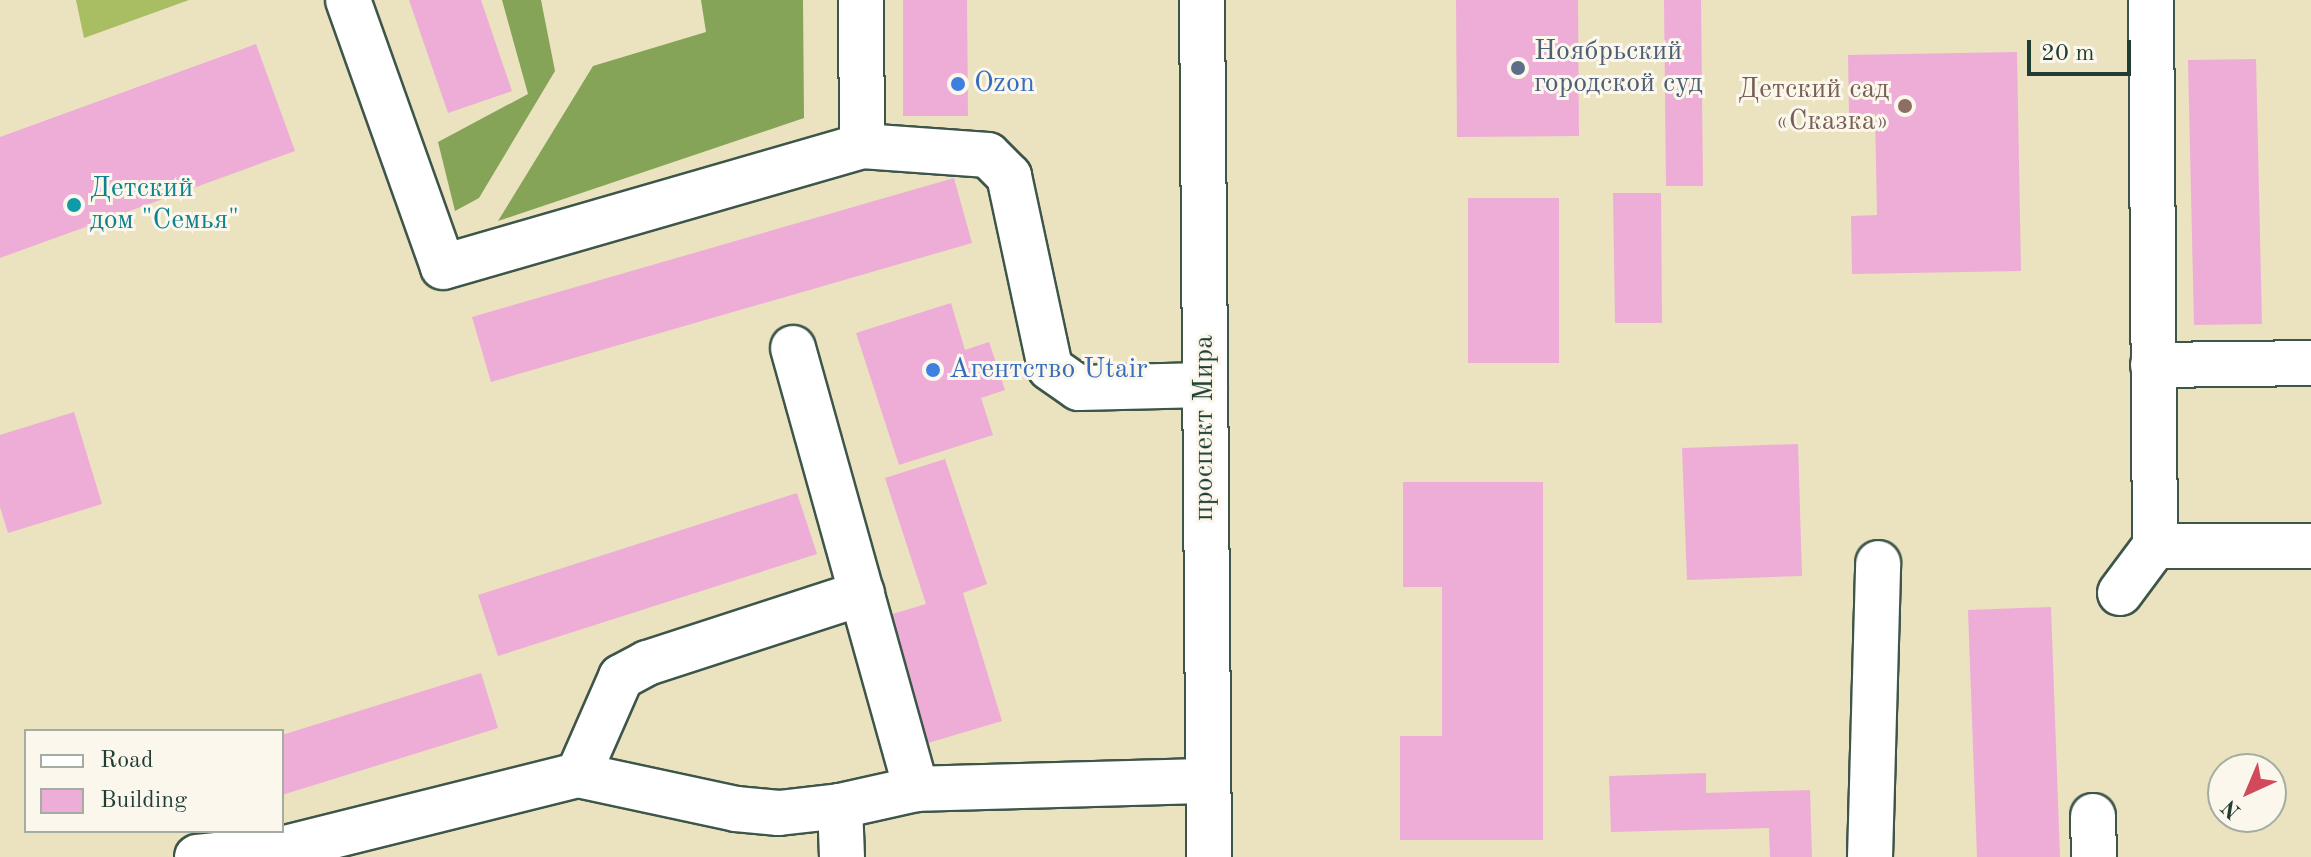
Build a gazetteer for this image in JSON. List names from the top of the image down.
{
  "streets": {
    "main road": ["проспект Мира"]
  },
  "places": [
    "Ноябрьский городской суд",
    "Ozon",
    "Детский сад «Сказка»",
    "Детский дом \"Семья\"",
    "Агентство Utair"
  ],
  "legend": ["Road", "Building"],
  "scale_bar": "20 m",
  "north": "bottom left"
}
